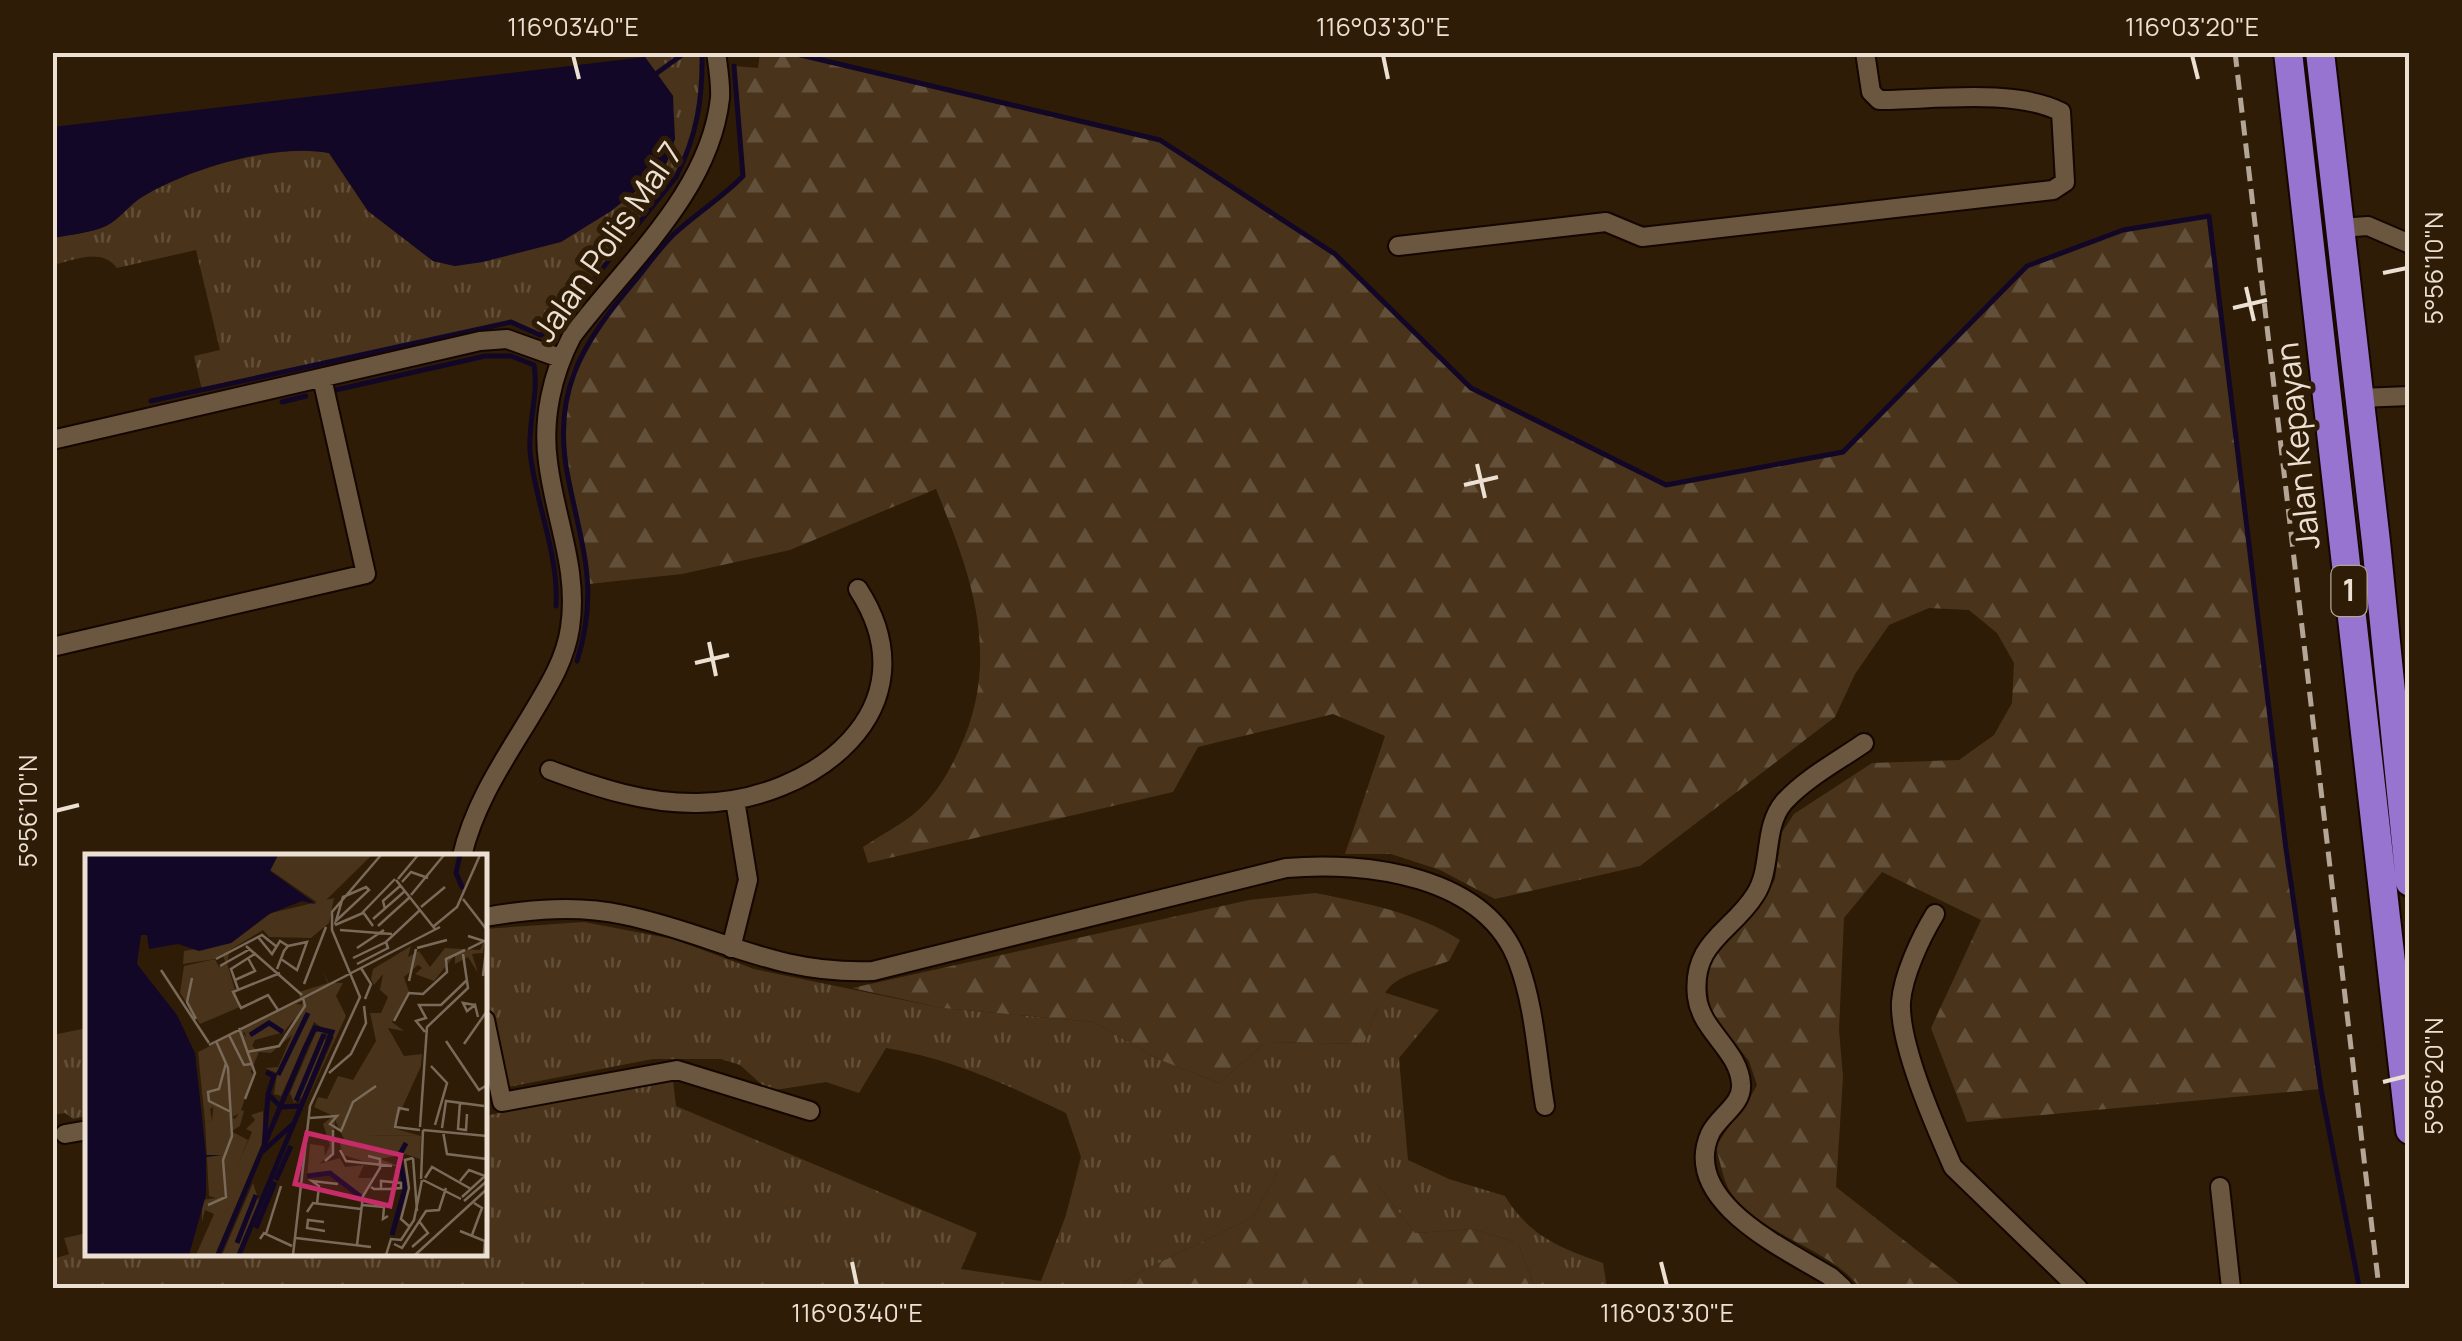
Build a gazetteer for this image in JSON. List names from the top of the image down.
{
  "streets": {
    "highway": ["Jalan Kepayan", "1"],
    "street": ["Jalan Polis Mal 7"]
  },
  "coordinates": [
    "116°03'40\"E",
    "116°03'30\"E",
    "116°03'20\"E",
    "5°56'10\"N",
    "5°56'20\"N"
  ]
}
